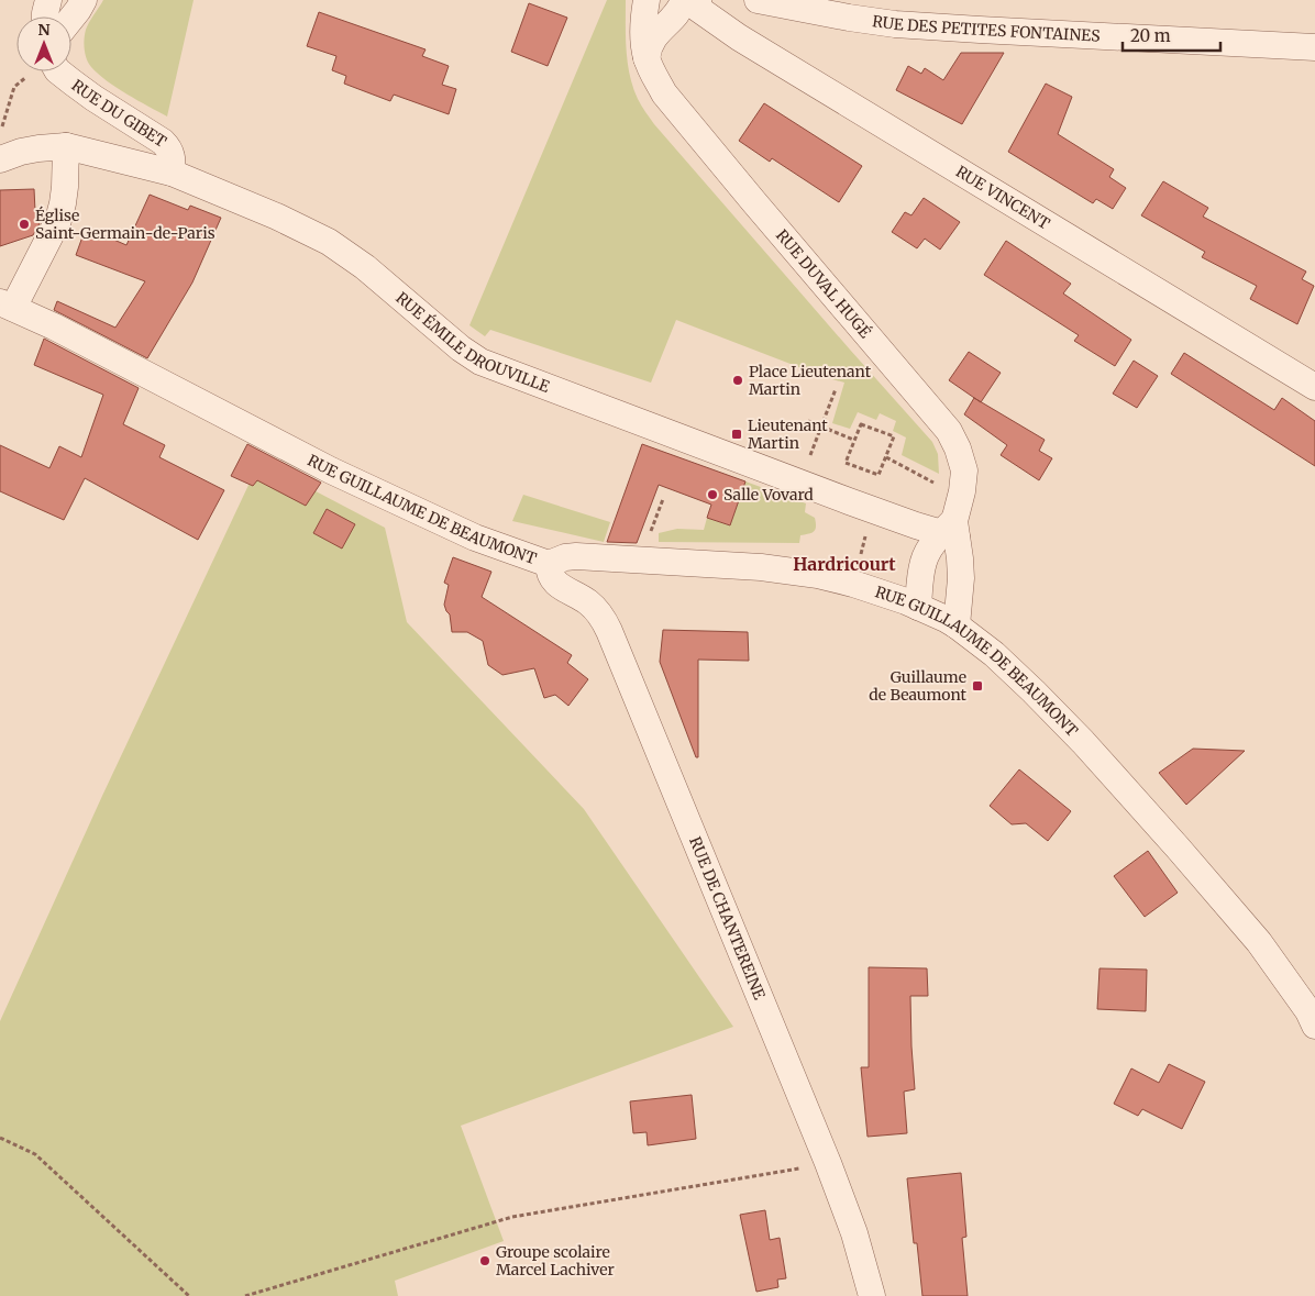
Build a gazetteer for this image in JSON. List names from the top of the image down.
{
  "streets": {
    "street": [
      "RUE DES PETITES FONTAINES",
      "RUE DU GIBET",
      "RUE VINCENT",
      "RUE DUVAL HUGÉ",
      "RUE ÉMILE DROUVILLE",
      "RUE GUILLAUME DE BEAUMONT",
      "RUE DE CHANTEREINE"
    ]
  },
  "crossings": [
    ["RUE DU GIBET", "RUE ÉMILE DROUVILLE"],
    ["RUE DUVAL HUGÉ", "RUE ÉMILE DROUVILLE"],
    ["RUE DUVAL HUGÉ", "RUE GUILLAUME DE BEAUMONT"],
    ["RUE GUILLAUME DE BEAUMONT", "RUE DE CHANTEREINE"]
  ],
  "districts": ["Hardricourt"],
  "places": {
    "other": [
      "Église Saint-Germain-de-Paris",
      "Place Lieutenant Martin",
      "Salle Vovard",
      "Groupe scolaire Marcel Lachiver"
    ],
    "transit": ["Lieutenant Martin", "Guillaume de Beaumont"]
  },
  "scale_bar": "20 m",
  "north": "top"
}
